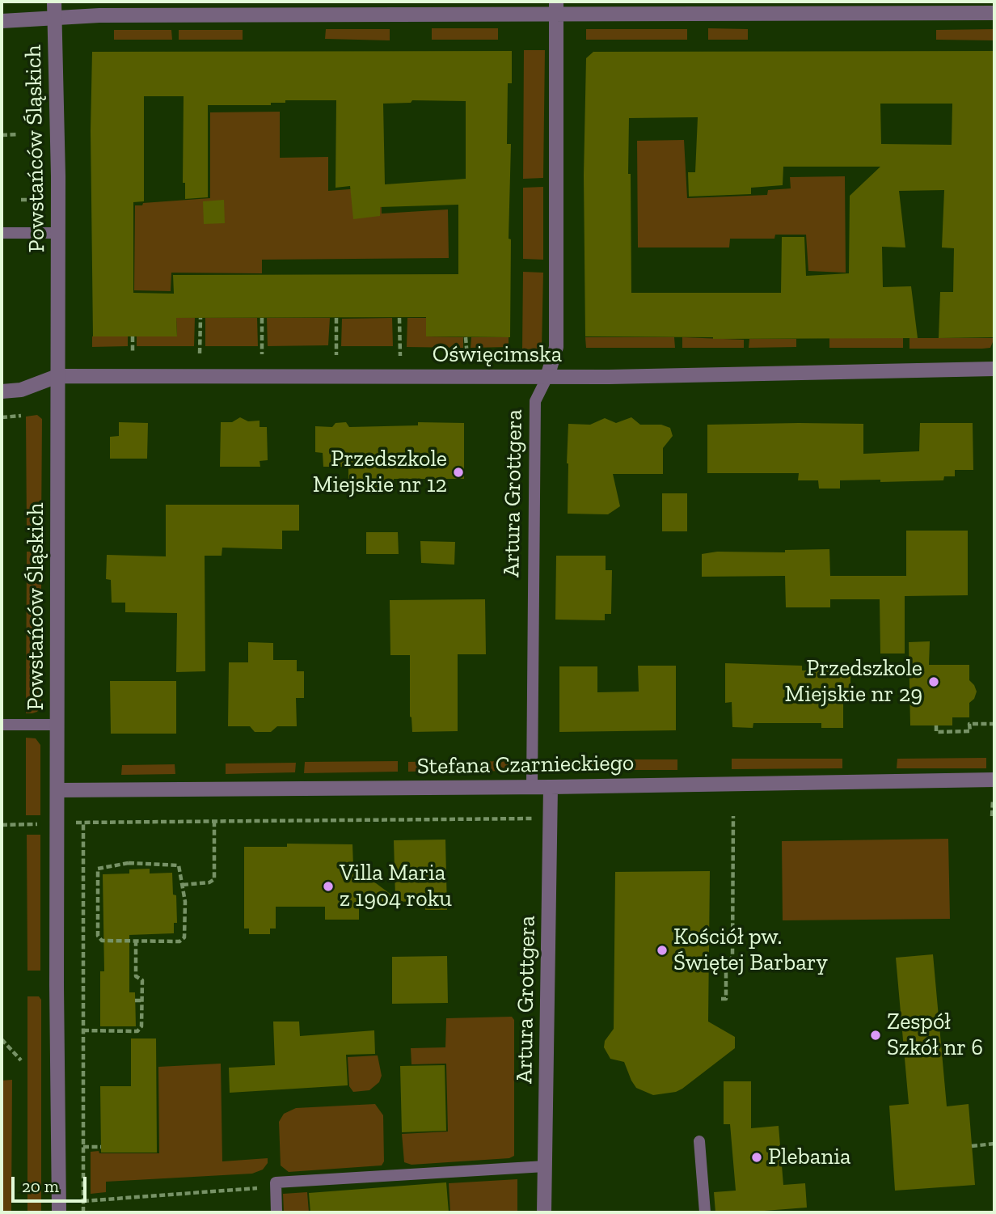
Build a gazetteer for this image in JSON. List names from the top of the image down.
{
  "streets": {
    "street": [
      "Powstańców Śląskich",
      "Oświęcimska",
      "Artura Grottgera",
      "Stefana Czarnieckiego"
    ]
  },
  "crossings": [
    ["Powstańców Śląskich", "Oświęcimska"],
    ["Powstańców Śląskich", "Stefana Czarnieckiego"],
    ["Oświęcimska", "Artura Grottgera"],
    ["Artura Grottgera", "Stefana Czarnieckiego"]
  ],
  "places": [
    "Przedszkole Miejskie nr 12",
    "Przedszkole Miejskie nr 29",
    "Villa Maria z 1904 roku",
    "Kościół pw. Świętej Barbary",
    "Zespół Szkół nr 6",
    "Plebania"
  ],
  "scale_bar": "20 m"
}
